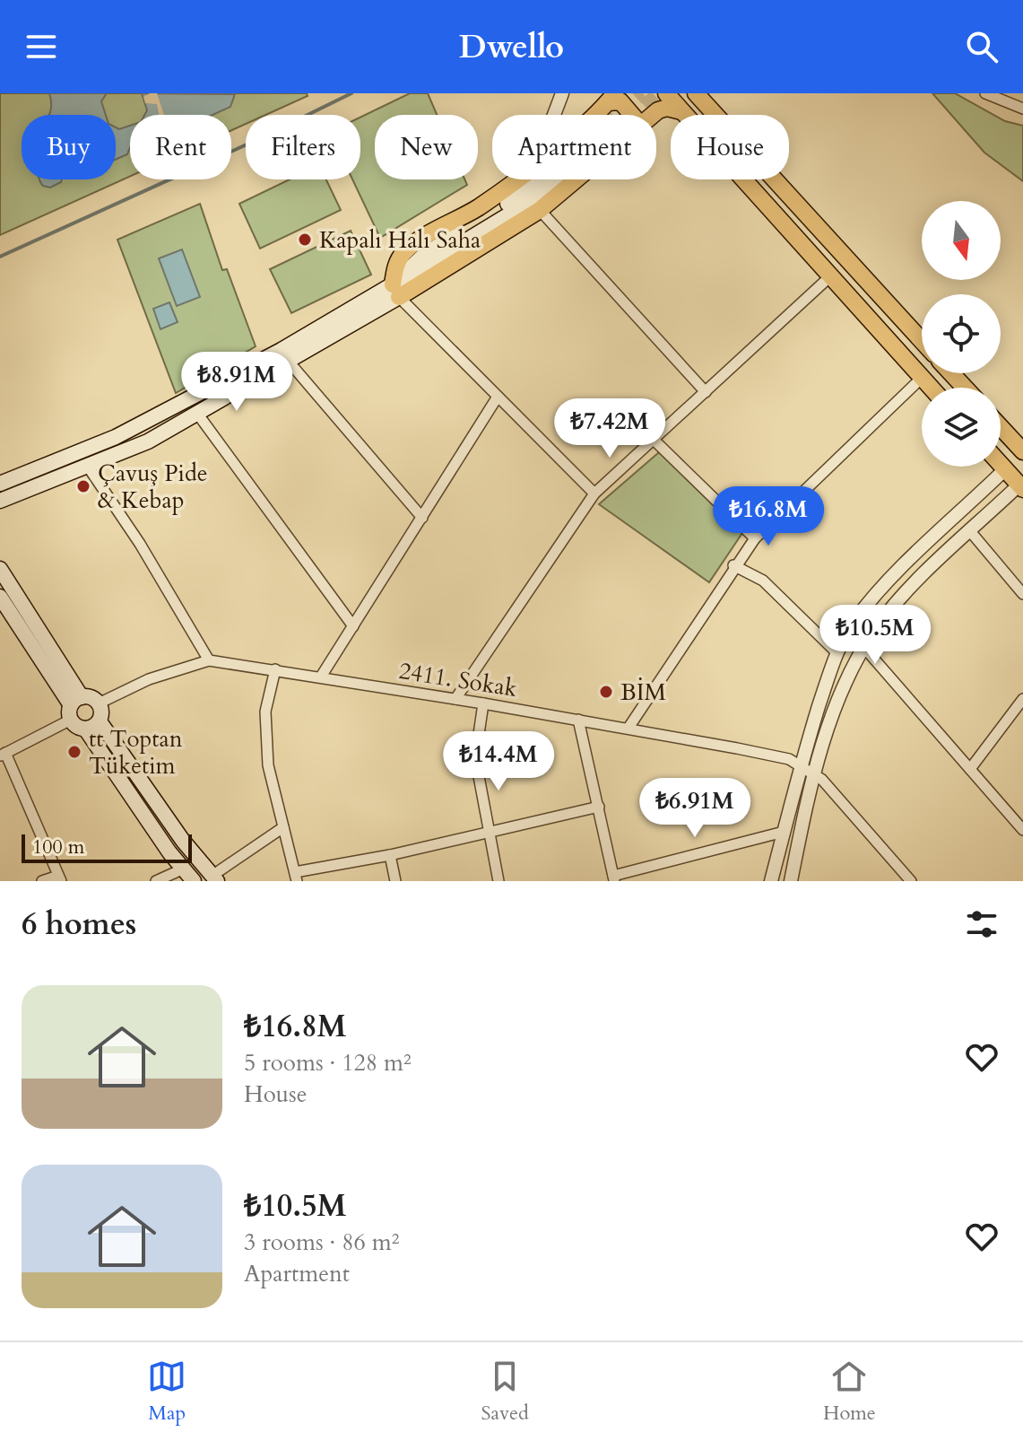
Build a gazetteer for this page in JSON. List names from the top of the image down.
{
  "streets": {
    "street": ["2411. Sokak"]
  },
  "places": [
    "Kapalı Halı Saha",
    "Çavuş Pide & Kebap",
    "BİM",
    "tt Toptan Tüketim"
  ],
  "scale_bar": "100 m",
  "north": "bottom",
  "page": {
    "header": "Dwello",
    "chip": [
      "Buy",
      "Rent",
      "Filters",
      "New",
      "Apartment",
      "House"
    ],
    "price": [
      "₺8.91M",
      "₺7.42M",
      "₺16.8M",
      "₺10.5M",
      "₺14.4M",
      "₺6.91M"
    ],
    "scale": "100 m",
    "heading": "6 homes",
    "list": [
      {
        "name": "₺16.8M",
        "note": "5 rooms · 128 m² · House"
      },
      {
        "name": "₺10.5M",
        "note": "3 rooms · 86 m² · Apartment"
      }
    ],
    "tabs": ["Map", "Saved", "Home"]
  }
}
